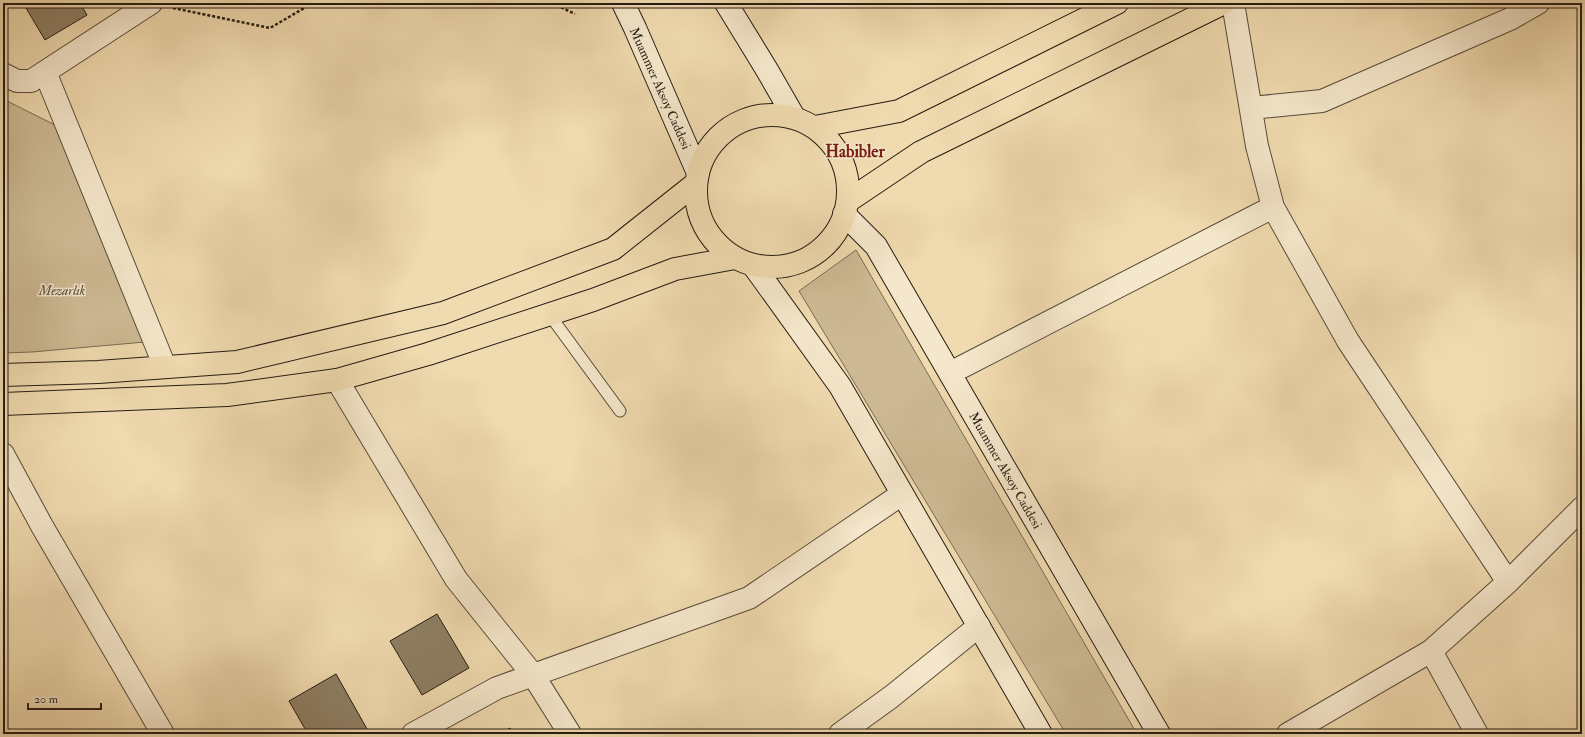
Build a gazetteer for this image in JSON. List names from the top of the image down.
{
  "streets": {
    "street": ["Muammer Aksoy Caddesi"]
  },
  "districts": ["Habibler"],
  "parks": ["Mezarlık"],
  "scale_bar": "20 m"
}
